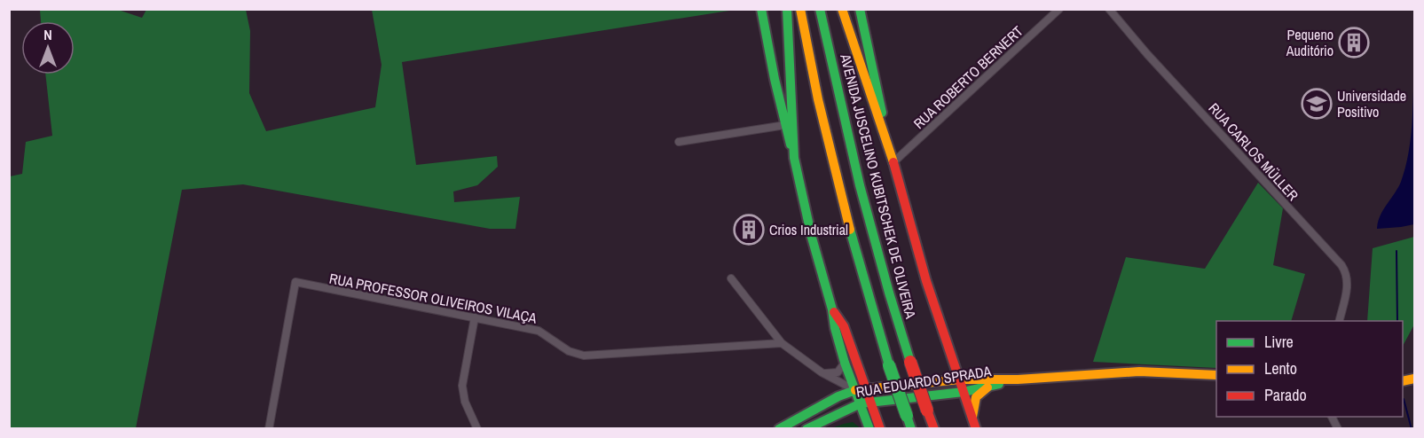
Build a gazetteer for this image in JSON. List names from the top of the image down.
{
  "streets": {
    "main road": ["AVENIDA JUSCELINO KUBITSCHEK DE OLIVEIRA", "RUA EDUARDO SPRADA"],
    "street": ["RUA ROBERTO BERNERT", "RUA CARLOS MÜLLER", "RUA PROFESSOR OLIVEIROS VILAÇA"]
  },
  "places": {
    "building": ["Pequeno Auditório", "Crios Industrial"],
    "school or university": ["Universidade Positivo"]
  },
  "legend": ["Livre", "Lento", "Parado"],
  "north": "top"
}
